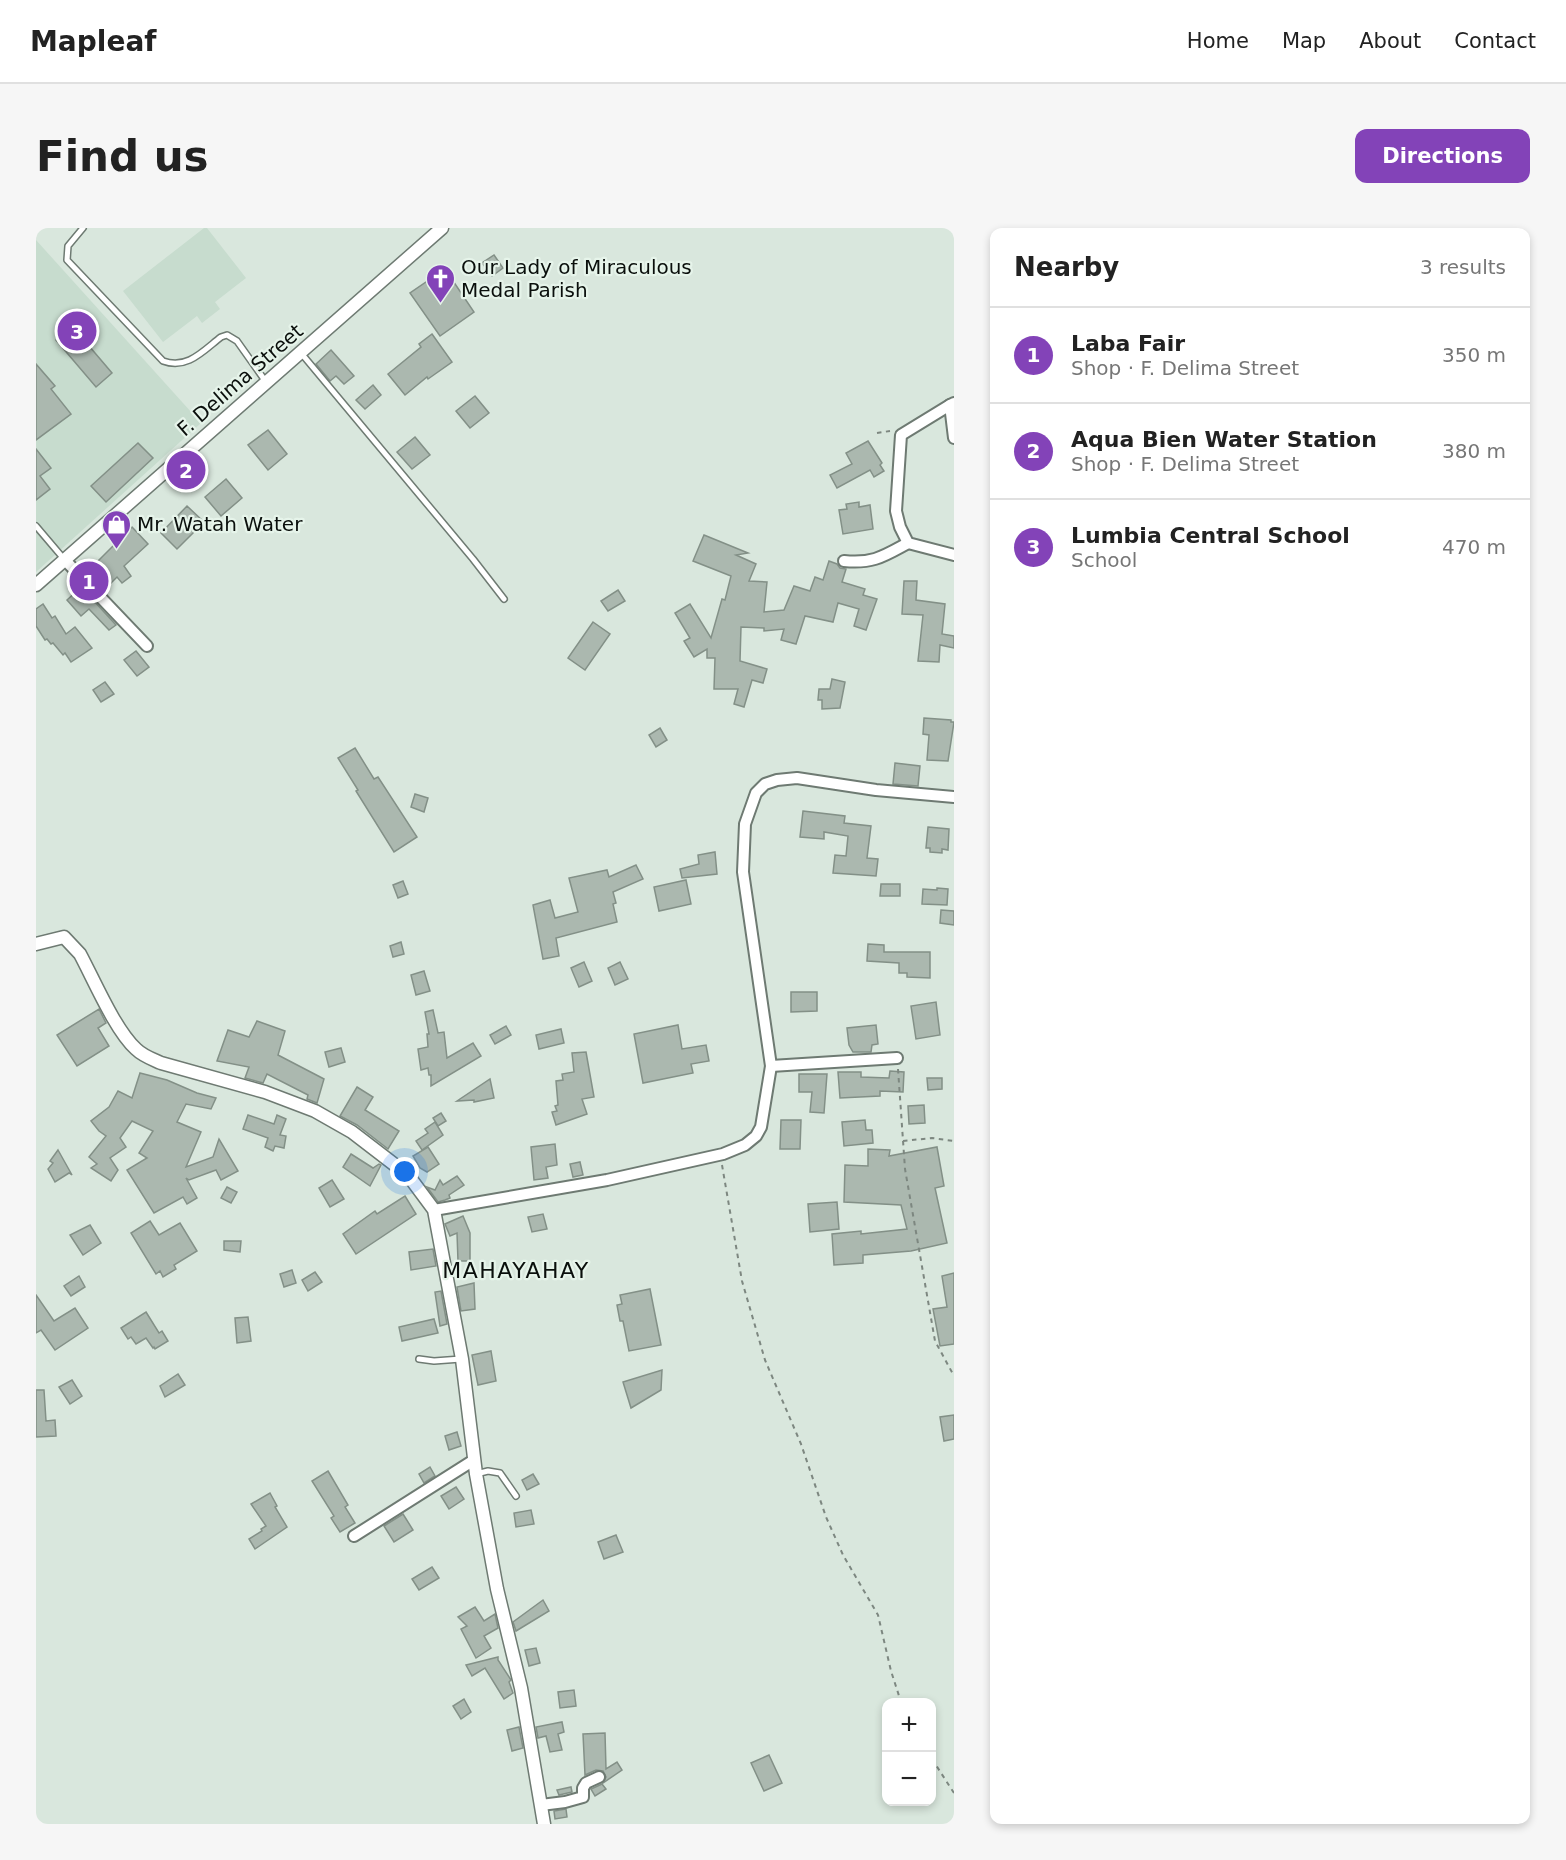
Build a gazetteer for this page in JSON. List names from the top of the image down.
{
  "streets": {
    "street": ["F. Delima Street"]
  },
  "districts": ["MAHAYAHAY"],
  "places": {
    "church": ["Our Lady of Miraculous Medal Parish"],
    "shop": ["Mr. Watah Water"]
  },
  "page": {
    "header": "Mapleaf",
    "nav": [
      "Home",
      "Map",
      "About",
      "Contact"
    ],
    "buttons": "Directions",
    "title": "Find us",
    "heading": ["Nearby", "3 results"],
    "list": [
      {
        "mark": "1",
        "name": "Laba Fair",
        "note": "Shop · F. Delima Street",
        "value": "350 m"
      },
      {
        "mark": "2",
        "name": "Aqua Bien Water Station",
        "note": "Shop · F. Delima Street",
        "value": "380 m"
      },
      {
        "mark": "3",
        "name": "Lumbia Central School",
        "note": "School",
        "value": "470 m"
      }
    ],
    "pins": ["3", "2", "1"],
    "map_buttons": ["+", "−"]
  }
}
